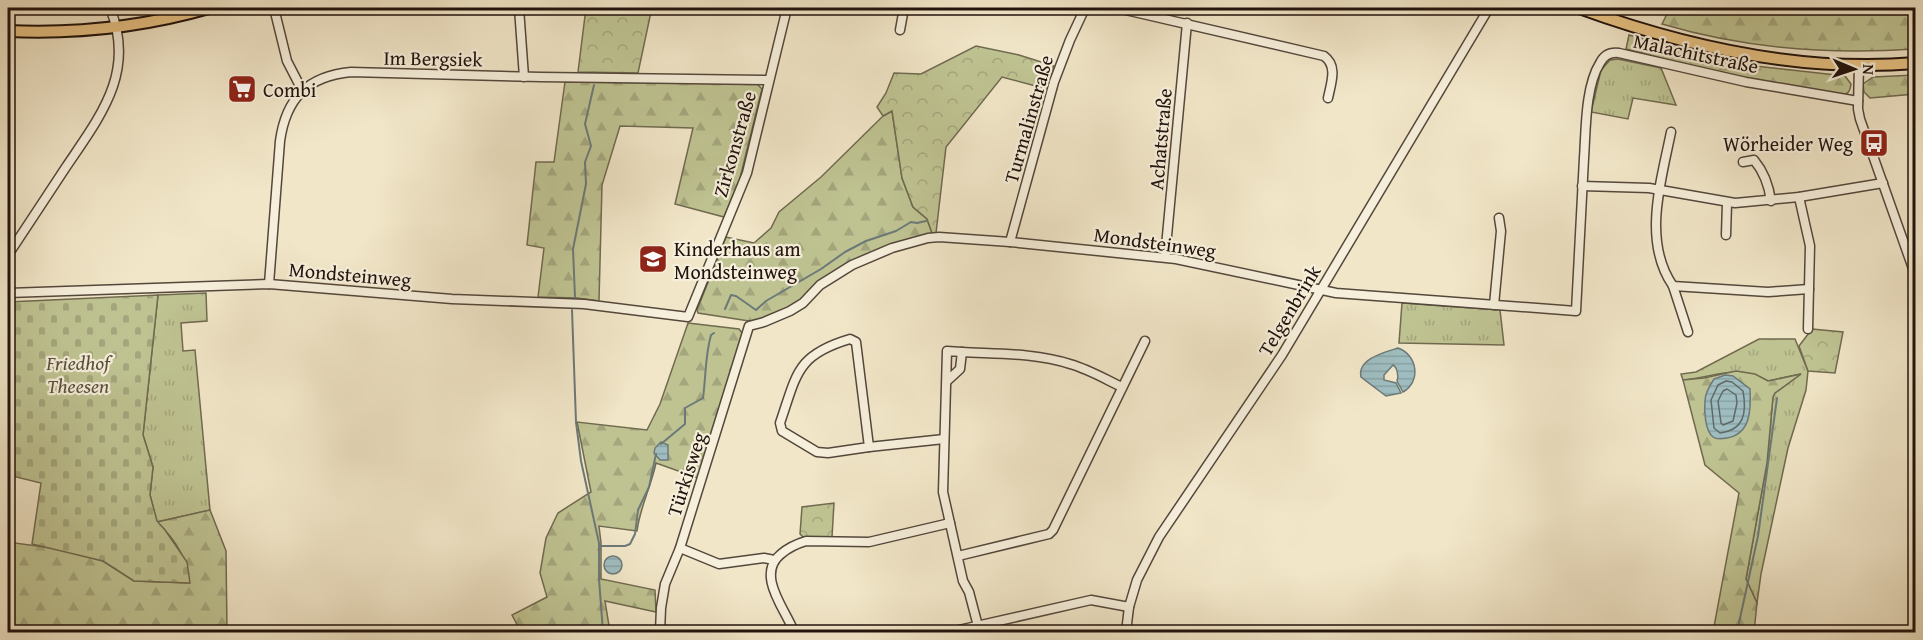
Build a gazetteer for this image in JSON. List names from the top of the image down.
{
  "streets": {
    "street": [
      "Malachitstraße",
      "Im Bergsiek",
      "Turmalinstraße",
      "Achatstraße",
      "Zirkonstraße",
      "Mondsteinweg",
      "Telgenbrink",
      "Türkisweg"
    ]
  },
  "crossings": [
    ["Malachitstraße", "Mondsteinweg"],
    ["Im Bergsiek", "Zirkonstraße"],
    ["Turmalinstraße", "Mondsteinweg"],
    ["Achatstraße", "Mondsteinweg"],
    ["Zirkonstraße", "Mondsteinweg"],
    ["Mondsteinweg", "Telgenbrink"],
    ["Mondsteinweg", "Türkisweg"]
  ],
  "parks": ["Friedhof Theesen"],
  "places": {
    "supermarket": ["Combi"],
    "bus stop": ["Wörheider Weg"],
    "school or university": ["Kinderhaus am Mondsteinweg"]
  },
  "north": "right"
}
